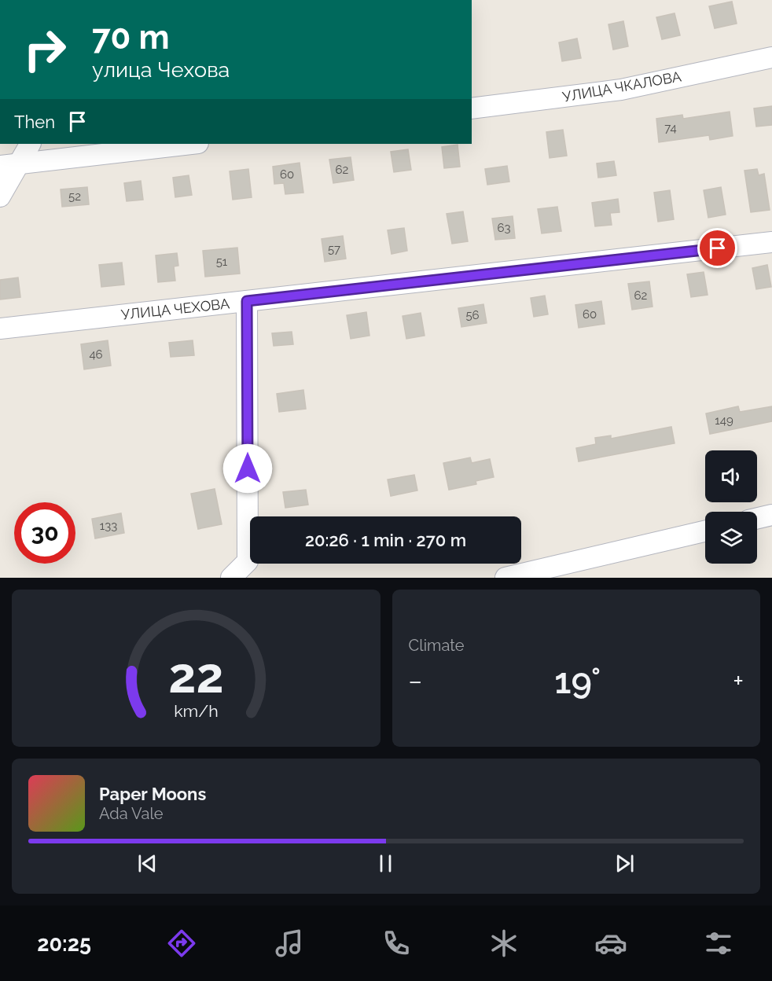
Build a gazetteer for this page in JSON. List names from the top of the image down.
{
  "streets": {
    "street": ["УЛИЦА ЧКАЛОВА", "УЛИЦА ЧЕХОВА"]
  },
  "house_numbers": [
    "74",
    "62",
    "60",
    "52",
    "63",
    "57",
    "51",
    "62",
    "60",
    "56",
    "46",
    "149",
    "133"
  ],
  "page": {
    "turn": ["70 m", "улица Чехова"],
    "then": "Then",
    "limit": "30",
    "trip": "20:26 · 1 min · 270 m",
    "tile": "Climate",
    "heat": ["−", "19°", "+"],
    "song": ["Paper Moons", "Ada Vale"],
    "tabs": "20:25",
    "gauge": ["22", "km/h"]
  }
}
